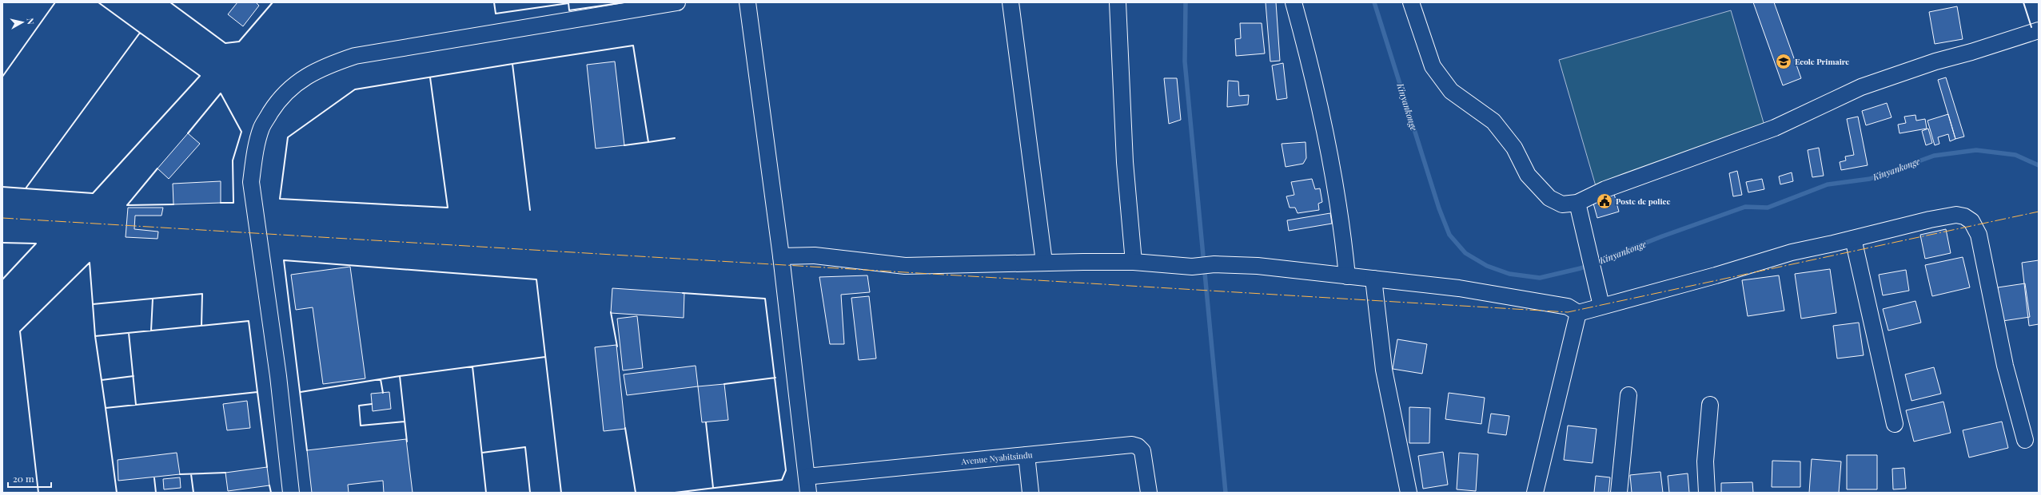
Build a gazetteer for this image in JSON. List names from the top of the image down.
{
  "streets": {
    "street": ["Avenue Nyabitsindu"]
  },
  "water": ["Kinyankonge"],
  "places": {
    "school or university": ["Ecole Primaire"],
    "public building": ["Poste de police"]
  },
  "scale_bar": "20 m",
  "north": "right"
}
